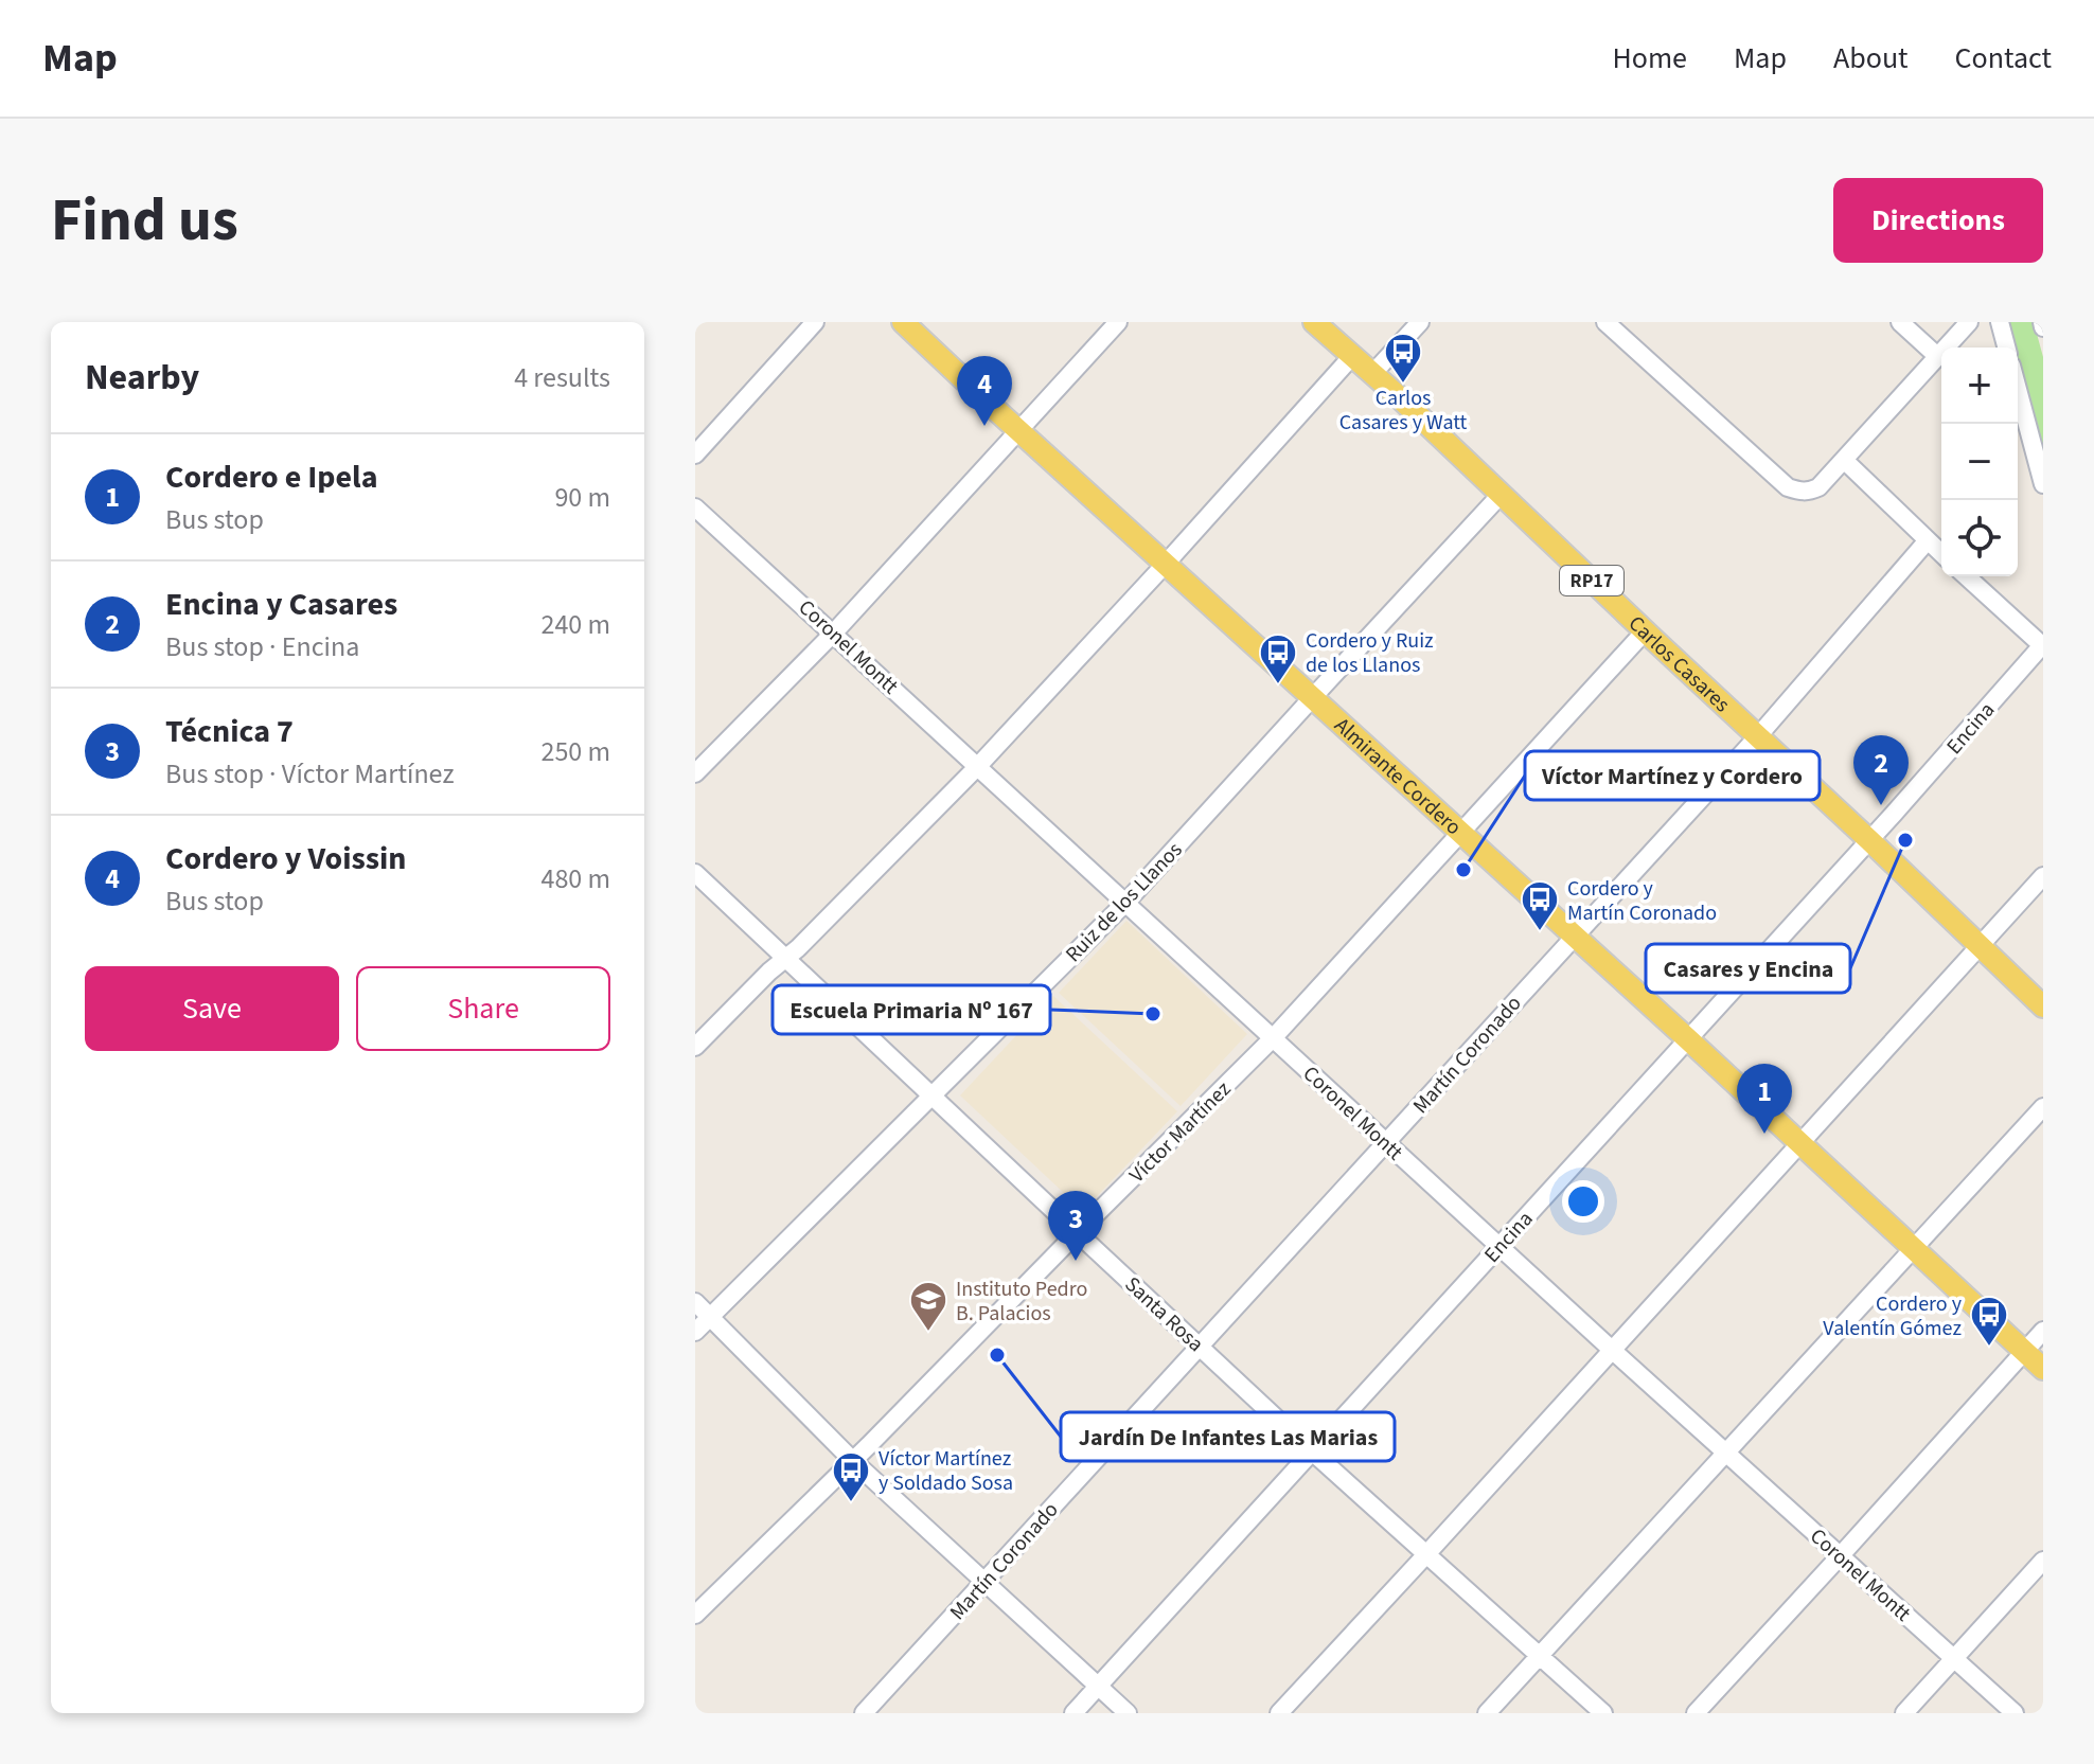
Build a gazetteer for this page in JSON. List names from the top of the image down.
{
  "streets": {
    "main road": ["RP17", "Carlos Casares", "Almirante Cordero"],
    "street": [
      "Coronel Montt",
      "Encina",
      "Ruiz de los Llanos",
      "Martín Coronado",
      "Víctor Martínez",
      "Santa Rosa"
    ]
  },
  "crossings": [
    ["Coronel Montt", "Encina"],
    ["Coronel Montt", "Ruiz de los Llanos"],
    ["Coronel Montt", "Martín Coronado"],
    ["Coronel Montt", "Víctor Martínez"],
    ["Carlos Casares", "Encina"],
    ["Carlos Casares", "Ruiz de los Llanos"],
    ["Carlos Casares", "Martín Coronado"],
    ["Carlos Casares", "Víctor Martínez"],
    ["Encina", "Almirante Cordero"],
    ["Encina", "Santa Rosa"],
    ["Almirante Cordero", "Ruiz de los Llanos"],
    ["Almirante Cordero", "Martín Coronado"],
    ["Almirante Cordero", "Víctor Martínez"],
    ["Ruiz de los Llanos", "Santa Rosa"],
    ["Martín Coronado", "Santa Rosa"],
    ["Víctor Martínez", "Santa Rosa"]
  ],
  "places": {
    "bus stop": [
      "Carlos Casares y Watt",
      "Cordero y Ruiz de los Llanos",
      "Cordero y Martín Coronado",
      "Cordero y Valentín Gómez",
      "Víctor Martínez y Soldado Sosa"
    ],
    "other": [
      "Casares y Encina",
      "Víctor Martínez y Cordero",
      "Escuela Primaria Nº 167",
      "Jardín De Infantes Las Marias"
    ],
    "school or university": ["Instituto Pedro B. Palacios"]
  },
  "page": {
    "header": "Map",
    "nav": [
      "Home",
      "Map",
      "About",
      "Contact"
    ],
    "buttons": [
      "Directions",
      ["Save", "Share"]
    ],
    "title": "Find us",
    "heading": ["Nearby", "4 results"],
    "map_buttons": ["+", "−"],
    "pins": [
      "4",
      "2",
      "1",
      "3"
    ],
    "list": [
      {
        "mark": "1",
        "name": "Cordero e Ipela",
        "note": "Bus stop",
        "value": "90 m"
      },
      {
        "mark": "2",
        "name": "Encina y Casares",
        "note": "Bus stop · Encina",
        "value": "240 m"
      },
      {
        "mark": "3",
        "name": "Técnica 7",
        "note": "Bus stop · Víctor Martínez",
        "value": "250 m"
      },
      {
        "mark": "4",
        "name": "Cordero y Voissin",
        "note": "Bus stop",
        "value": "480 m"
      }
    ]
  }
}
